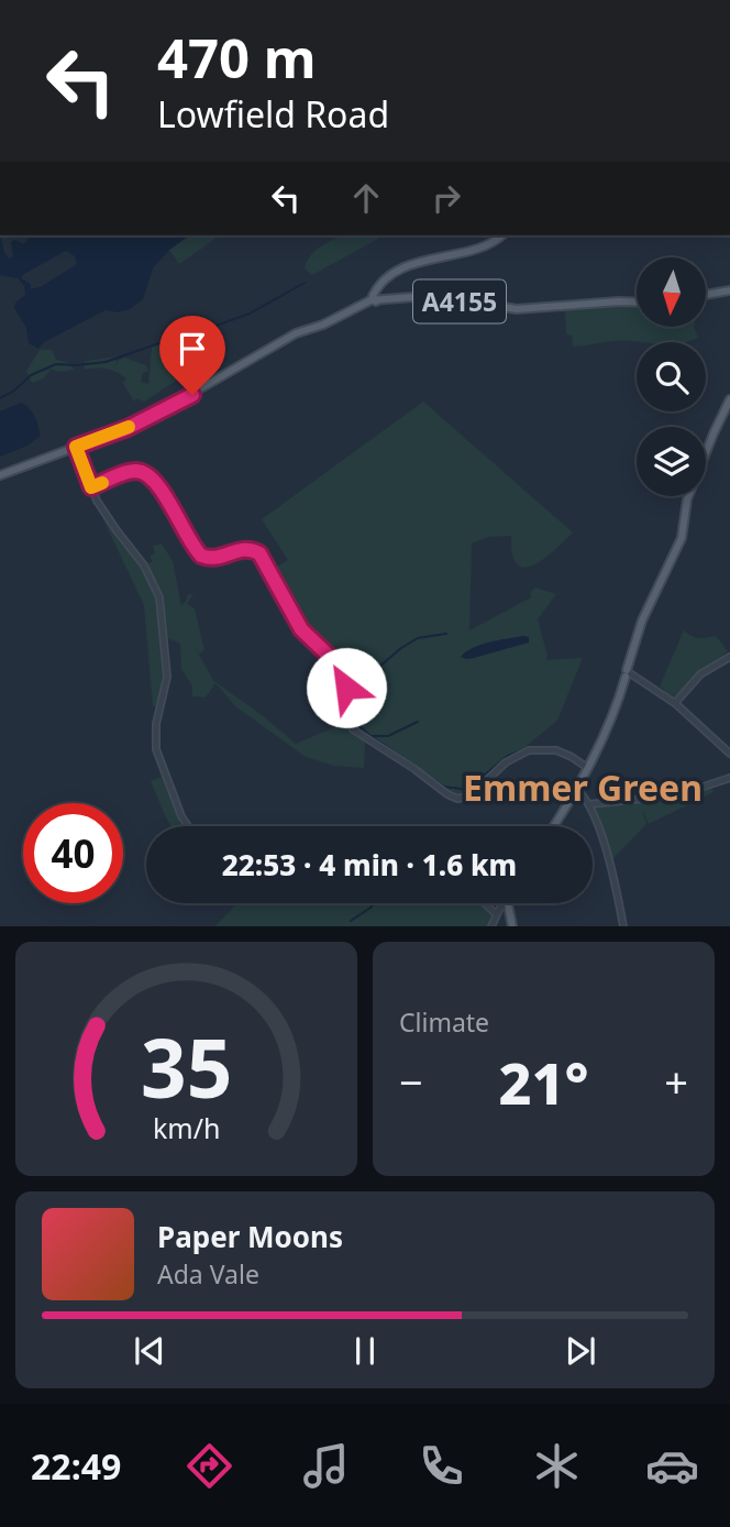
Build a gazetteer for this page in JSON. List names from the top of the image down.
{
  "streets": {
    "main road": ["A4155"]
  },
  "districts": ["Emmer Green"],
  "north": "bottom",
  "page": {
    "turn": ["470 m", "Lowfield Road"],
    "limit": "40",
    "trip": "22:53 · 4 min · 1.6 km",
    "tile": "Climate",
    "heat": ["−", "21°", "+"],
    "song": ["Paper Moons", "Ada Vale"],
    "tabs": "22:49",
    "gauge": ["35", "km/h"]
  }
}
